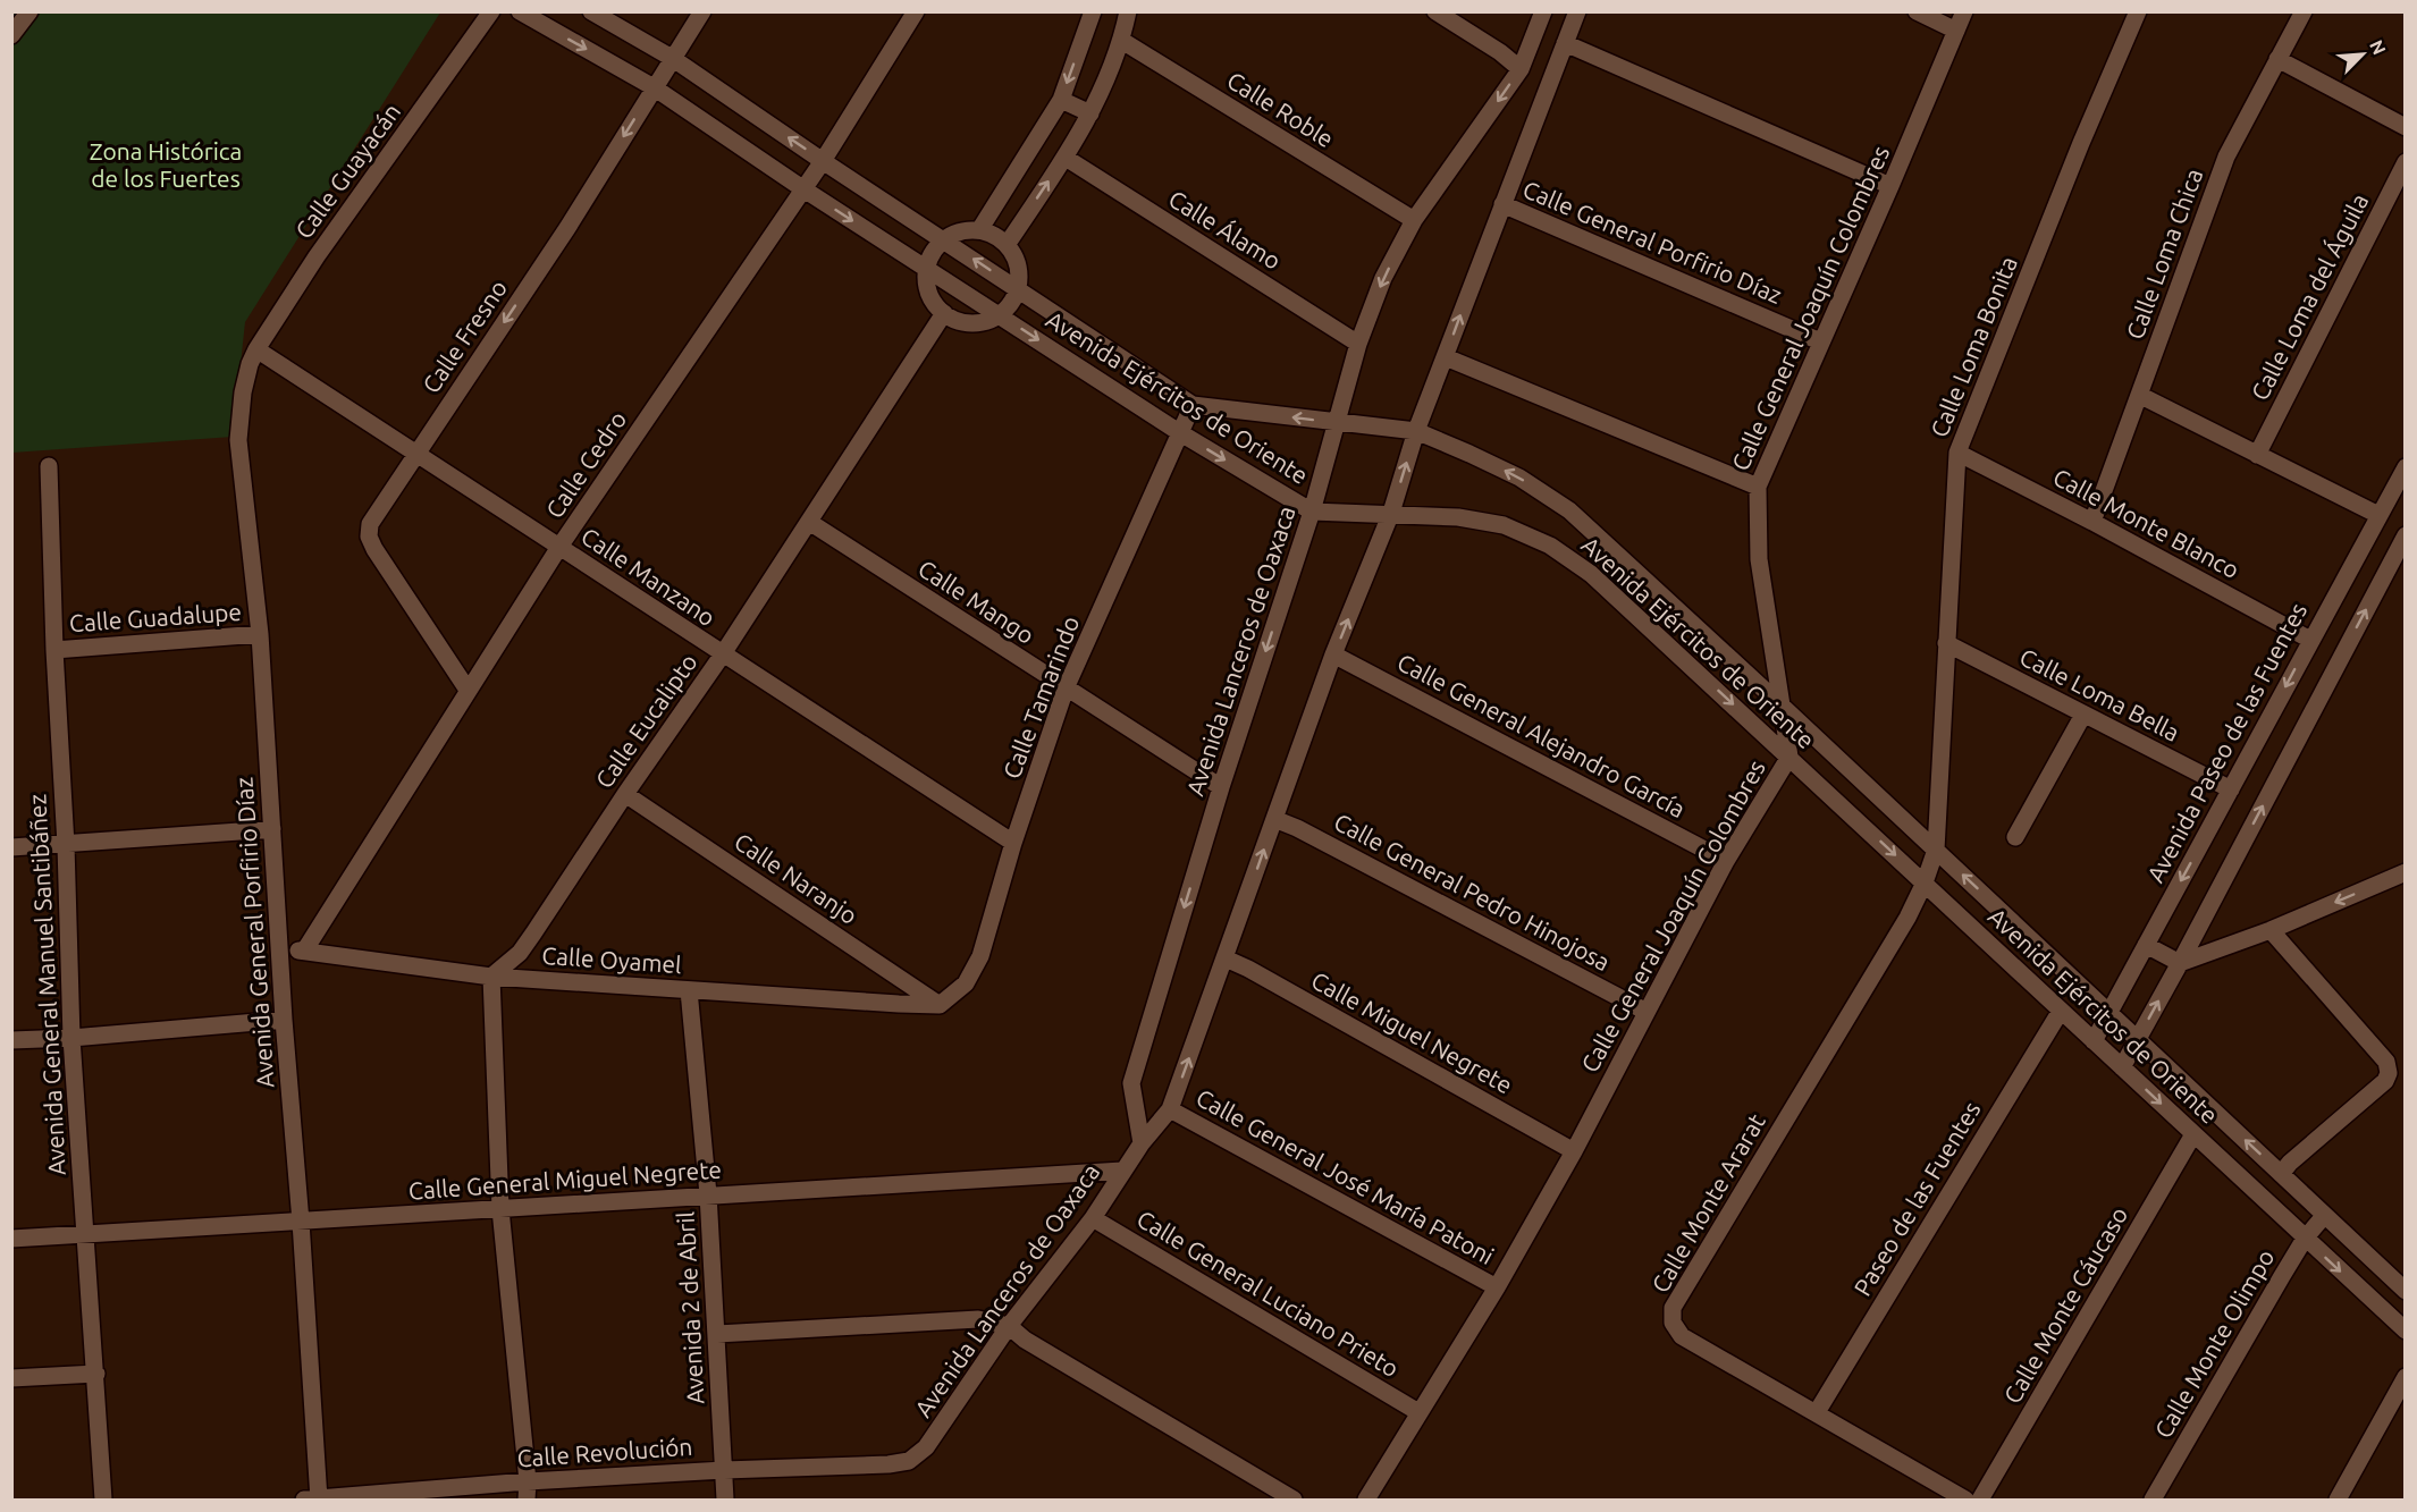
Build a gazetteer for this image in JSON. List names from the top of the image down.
{
  "streets": {
    "street": [
      "Calle Roble",
      "Calle Guayacán",
      "Calle Álamo",
      "Calle General Porfirio Díaz",
      "Calle Loma Chica",
      "Calle Loma del Águila",
      "Calle General Joaquín Colombres",
      "Calle Fresno",
      "Calle Loma Bonita",
      "Avenida Ejércitos de Oriente",
      "Calle Cedro",
      "Calle Monte Blanco",
      "Calle Manzano",
      "Calle Mango",
      "Calle Guadalupe",
      "Avenida Lanceros de Oaxaca",
      "Calle Loma Bella",
      "Calle Tamarindo",
      "Calle Eucalipto",
      "Calle General Alejandro García",
      "Avenida Paseo de las Fuentes",
      "Calle Naranjo",
      "Calle General Pedro Hinojosa",
      "Avenida General Porfirio Díaz",
      "Calle Oyamel",
      "Avenida General Manuel Santibáñez",
      "Calle Miguel Negrete",
      "Calle General José María Patoni",
      "Calle General Miguel Negrete",
      "Paseo de las Fuentes",
      "Calle Monte Ararat",
      "Calle General Luciano Prieto",
      "Calle Monte Cáucaso",
      "Avenida 2 de Abril",
      "Calle Monte Olimpo",
      "Calle Revolución"
    ]
  },
  "crossings": [
    ["Calle Roble", "Avenida Lanceros de Oaxaca"],
    ["Calle Guayacán", "Calle Manzano"],
    ["Calle Guayacán", "Avenida General Porfirio Díaz"],
    ["Calle Álamo", "Avenida Lanceros de Oaxaca"],
    ["Calle General Porfirio Díaz", "Calle General Joaquín Colombres"],
    ["Calle General Porfirio Díaz", "Avenida Lanceros de Oaxaca"],
    ["Calle Loma Chica", "Calle Monte Blanco"],
    ["Calle General Joaquín Colombres", "Avenida Ejércitos de Oriente"],
    ["Calle General Joaquín Colombres", "Calle General Alejandro García"],
    ["Calle General Joaquín Colombres", "Calle General Pedro Hinojosa"],
    ["Calle General Joaquín Colombres", "Calle Miguel Negrete"],
    ["Calle General Joaquín Colombres", "Calle General José María Patoni"],
    ["Calle General Joaquín Colombres", "Calle General Luciano Prieto"],
    ["Calle Fresno", "Avenida Ejércitos de Oriente"],
    ["Calle Fresno", "Calle Cedro"],
    ["Calle Fresno", "Calle Manzano"],
    ["Calle Loma Bonita", "Avenida Ejércitos de Oriente"],
    ["Calle Loma Bonita", "Calle Monte Blanco"],
    ["Calle Loma Bonita", "Calle Loma Bella"],
    ["Calle Loma Bonita", "Calle Monte Ararat"],
    ["Avenida Ejércitos de Oriente", "Calle Cedro"],
    ["Avenida Ejércitos de Oriente", "Avenida Lanceros de Oaxaca"],
    ["Avenida Ejércitos de Oriente", "Calle Tamarindo"],
    ["Avenida Ejércitos de Oriente", "Avenida Paseo de las Fuentes"],
    ["Avenida Ejércitos de Oriente", "Paseo de las Fuentes"],
    ["Avenida Ejércitos de Oriente", "Calle Monte Ararat"],
    ["Avenida Ejércitos de Oriente", "Calle Monte Cáucaso"],
    ["Avenida Ejércitos de Oriente", "Calle Monte Olimpo"],
    ["Calle Cedro", "Calle Manzano"],
    ["Calle Cedro", "Calle Oyamel"],
    ["Calle Monte Blanco", "Avenida Paseo de las Fuentes"],
    ["Calle Manzano", "Calle Tamarindo"],
    ["Calle Manzano", "Calle Eucalipto"],
    ["Calle Manzano", "Avenida General Porfirio Díaz"],
    ["Calle Mango", "Avenida Lanceros de Oaxaca"],
    ["Calle Mango", "Calle Tamarindo"],
    ["Calle Mango", "Calle Eucalipto"],
    ["Calle Guadalupe", "Avenida General Porfirio Díaz"],
    ["Calle Guadalupe", "Avenida General Manuel Santibáñez"],
    ["Avenida Lanceros de Oaxaca", "Calle General Alejandro García"],
    ["Avenida Lanceros de Oaxaca", "Calle General Pedro Hinojosa"],
    ["Avenida Lanceros de Oaxaca", "Calle Miguel Negrete"],
    ["Avenida Lanceros de Oaxaca", "Calle General José María Patoni"],
    ["Avenida Lanceros de Oaxaca", "Calle General Miguel Negrete"],
    ["Avenida Lanceros de Oaxaca", "Calle General Luciano Prieto"],
    ["Avenida Lanceros de Oaxaca", "Calle Revolución"],
    ["Calle Loma Bella", "Avenida Paseo de las Fuentes"],
    ["Calle Tamarindo", "Calle Naranjo"],
    ["Calle Tamarindo", "Calle Oyamel"],
    ["Calle Eucalipto", "Calle Naranjo"],
    ["Calle Eucalipto", "Calle Oyamel"],
    ["Calle Naranjo", "Calle Oyamel"],
    ["Avenida General Porfirio Díaz", "Calle Oyamel"],
    ["Avenida General Porfirio Díaz", "Calle General Miguel Negrete"],
    ["Avenida General Porfirio Díaz", "Calle Revolución"],
    ["Calle Oyamel", "Avenida 2 de Abril"],
    ["Avenida General Manuel Santibáñez", "Calle General Miguel Negrete"],
    ["Calle General Miguel Negrete", "Avenida 2 de Abril"],
    ["Paseo de las Fuentes", "Calle Monte Ararat"],
    ["Avenida 2 de Abril", "Calle Revolución"]
  ],
  "one_way": ["Calle Fresno"],
  "parks": ["Zona Histórica de los Fuertes"],
  "north": "top right"
}
